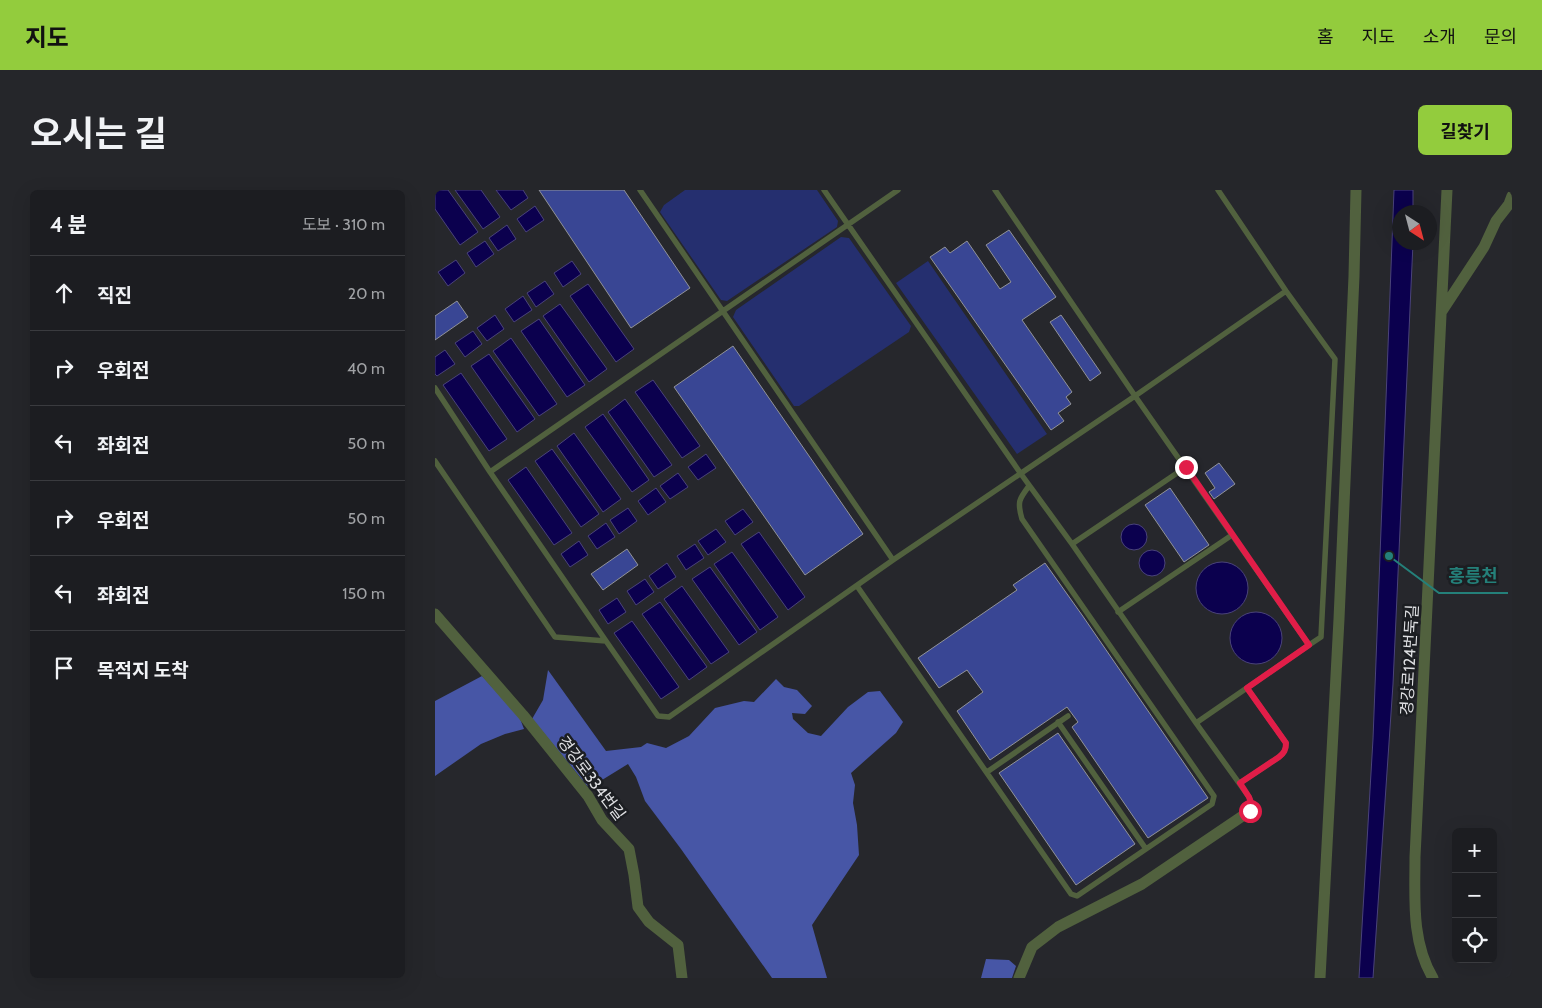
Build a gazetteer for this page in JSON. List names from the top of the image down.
{
  "streets": {
    "street": ["경강로124번둑길", "경강로334번길"]
  },
  "places": ["홍릉천"],
  "north": "bottom right",
  "page": {
    "header": "지도",
    "nav": [
      "홈",
      "지도",
      "소개",
      "문의"
    ],
    "title": "오시는 길",
    "buttons": "길찾기",
    "heading": ["4 분", "도보 · 310 m"],
    "list": [
      ["직진", "20 m"],
      ["우회전", "40 m"],
      ["좌회전", "50 m"],
      ["우회전", "50 m"],
      ["좌회전", "150 m"],
      "목적지 도착"
    ],
    "map_buttons": ["+", "−"]
  }
}
